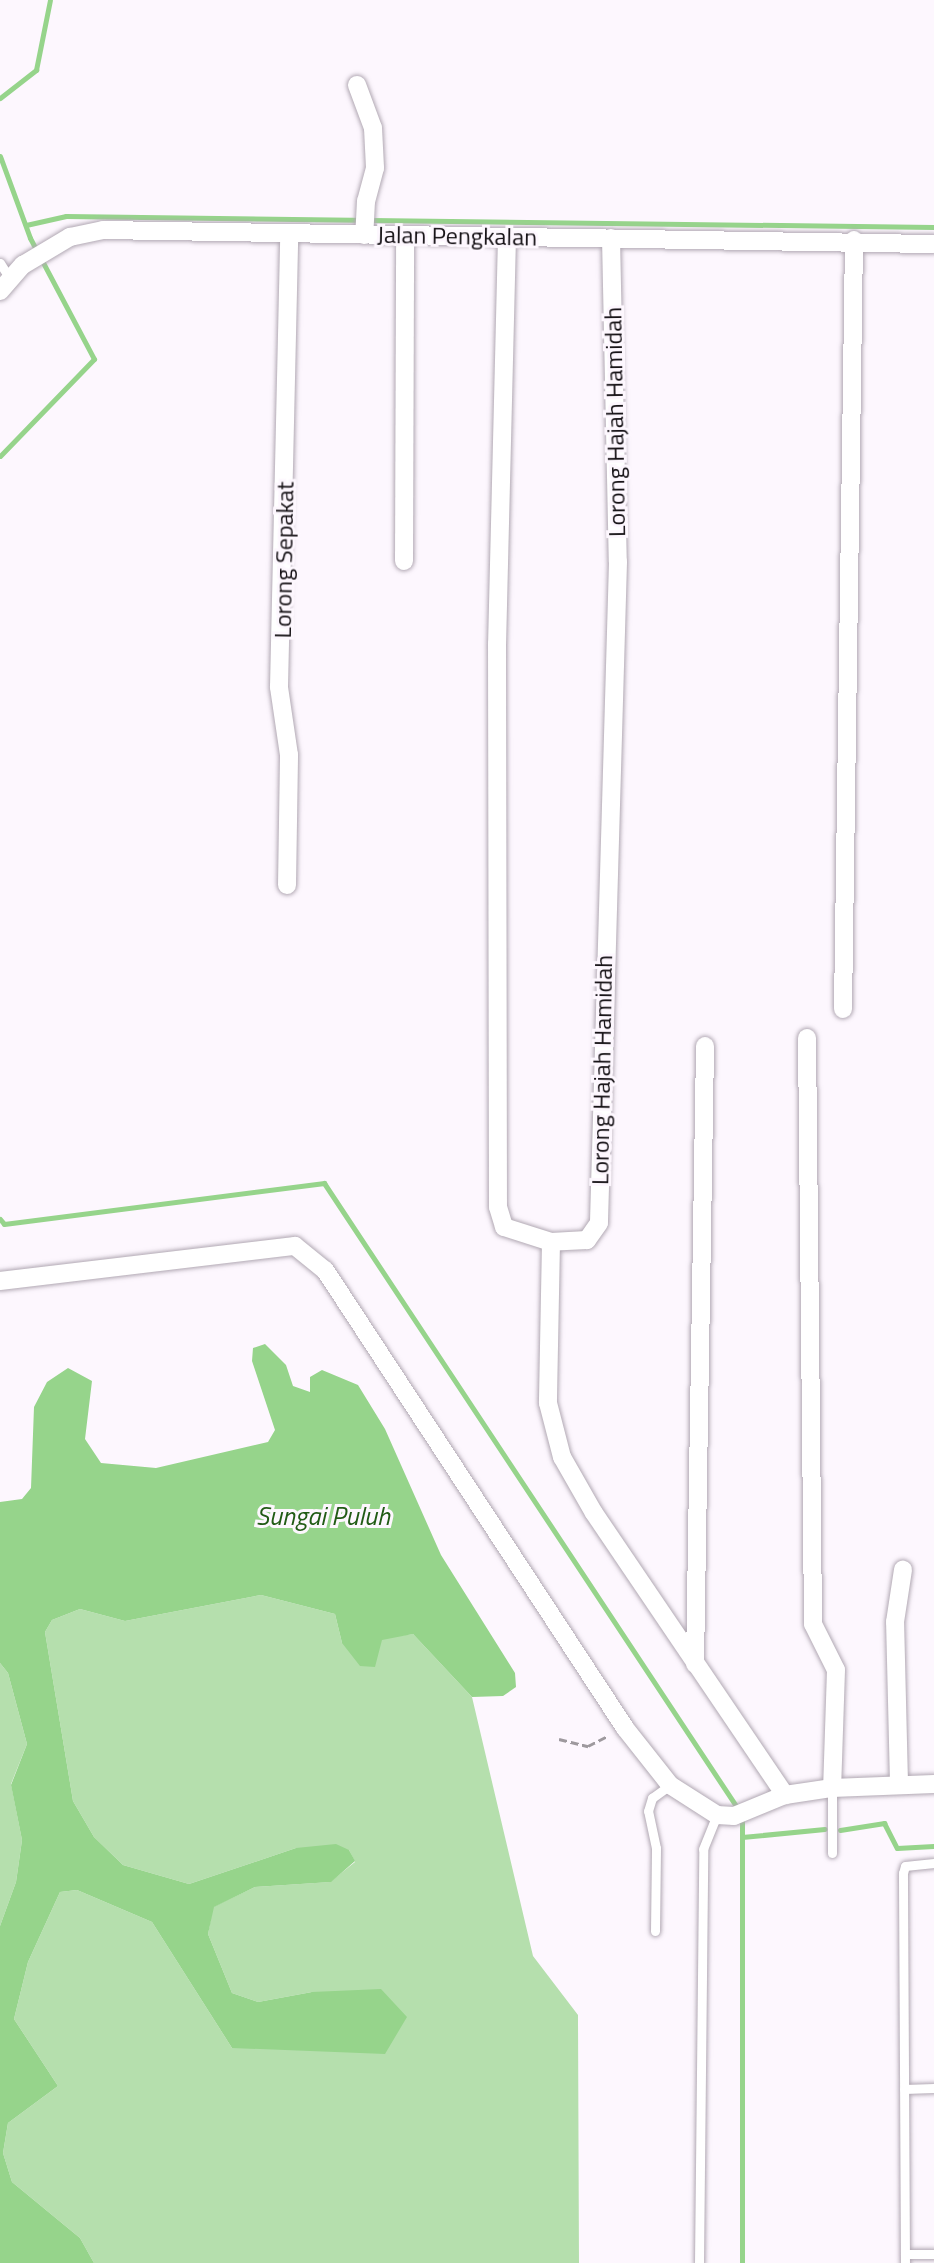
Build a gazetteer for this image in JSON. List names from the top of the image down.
{
  "streets": {
    "street": ["Jalan Pengkalan", "Lorong Hajah Hamidah", "Lorong Sepakat"]
  },
  "crossings": [
    ["Jalan Pengkalan", "Lorong Hajah Hamidah"],
    ["Jalan Pengkalan", "Lorong Sepakat"]
  ],
  "water": ["Sungai Puluh"]
}
